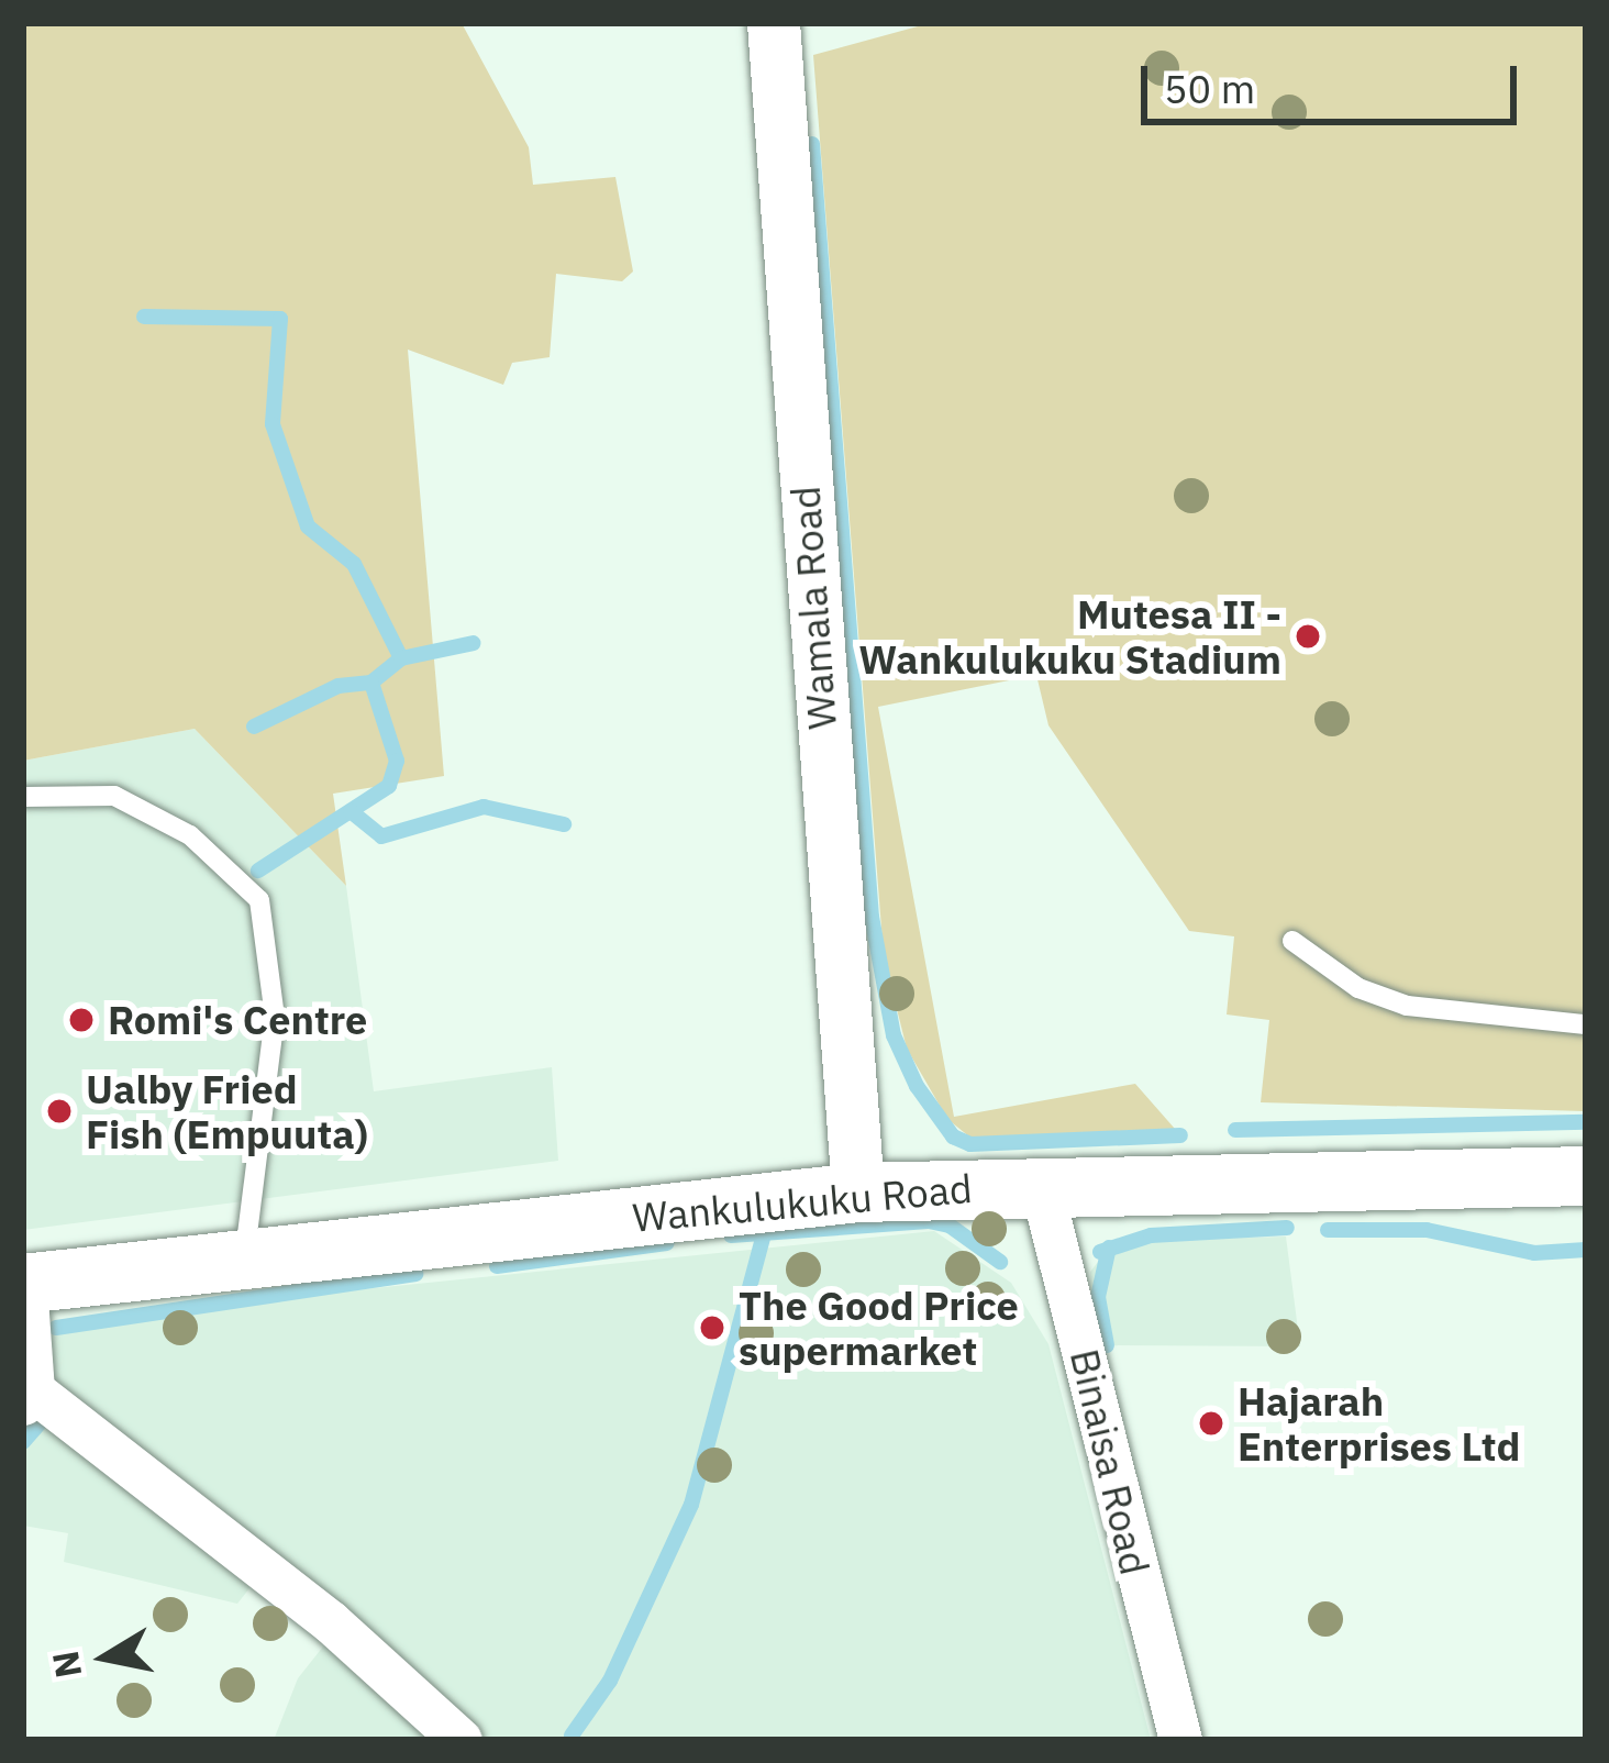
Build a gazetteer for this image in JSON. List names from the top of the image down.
{
  "streets": {
    "main road": ["Wankulukuku Road"],
    "street": ["Wamala Road", "Binaisa Road"]
  },
  "crossings": [
    ["Wamala Road", "Wankulukuku Road"],
    ["Wankulukuku Road", "Binaisa Road"]
  ],
  "places": [
    "Mutesa II - Wankulukuku Stadium",
    "Romi's Centre",
    "Ualby Fried Fish (Empuuta)",
    "The Good Price supermarket",
    "Hajarah Enterprises Ltd"
  ],
  "scale_bar": "50 m",
  "north": "left"
}
